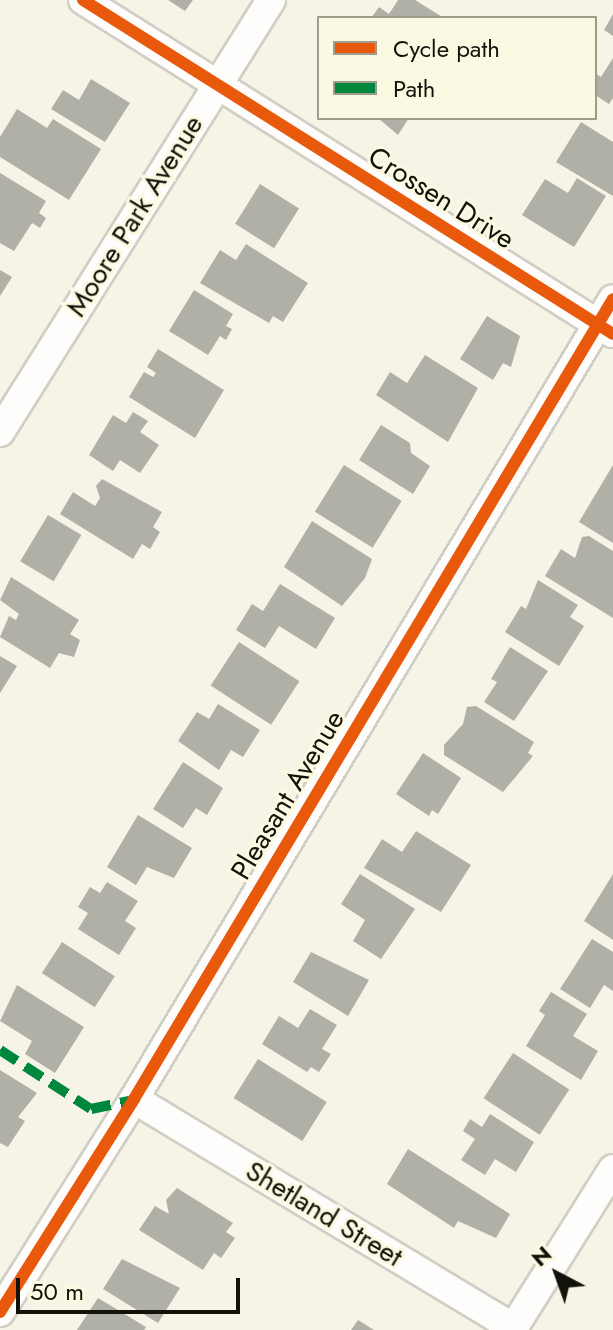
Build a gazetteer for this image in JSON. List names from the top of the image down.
{
  "streets": {
    "street": [
      "Crossen Drive",
      "Moore Park Avenue",
      "Pleasant Avenue",
      "Shetland Street"
    ]
  },
  "crossings": [
    ["Crossen Drive", "Moore Park Avenue"],
    ["Crossen Drive", "Pleasant Avenue"],
    ["Pleasant Avenue", "Shetland Street"]
  ],
  "legend": ["Cycle path", "Path"],
  "scale_bar": "50 m",
  "north": "top left"
}
